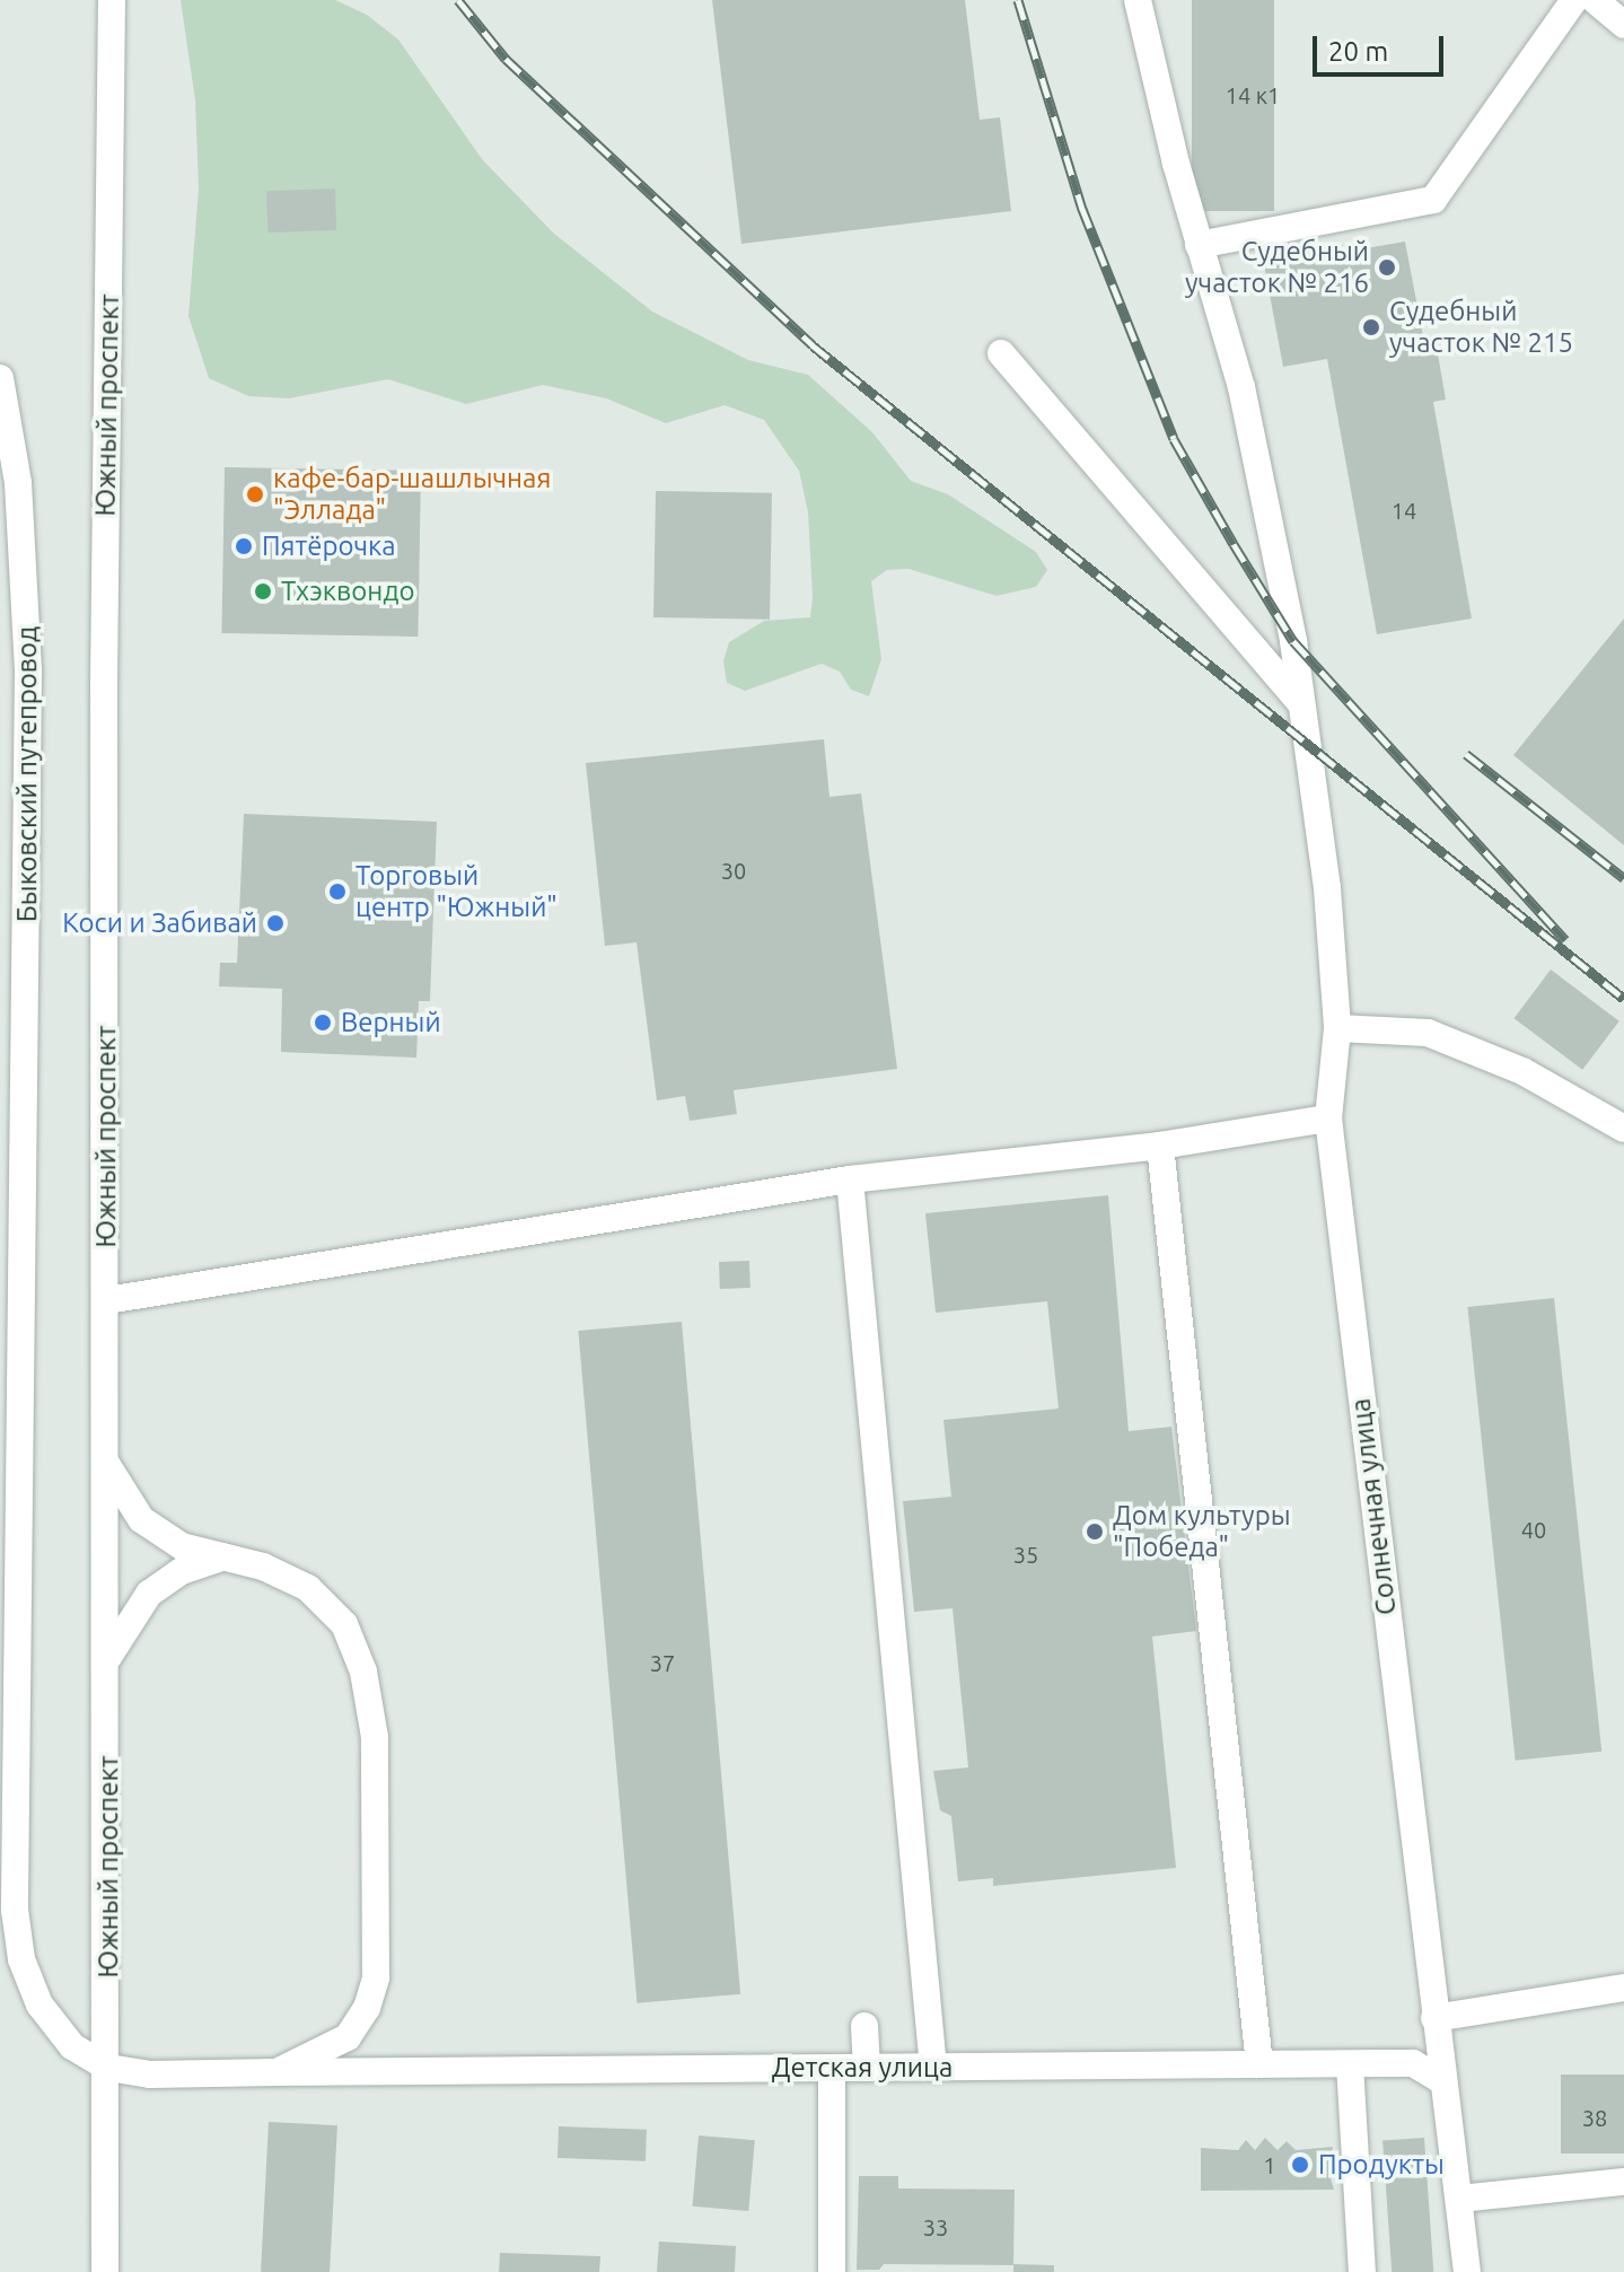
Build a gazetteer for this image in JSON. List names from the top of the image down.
{
  "streets": {
    "main road": [
      "Южный проспект",
      "Быковский путепровод",
      "Солнечная улица",
      "Детская улица"
    ]
  },
  "crossings": [
    ["Южный проспект", "Быковский путепровод"],
    ["Южный проспект", "Детская улица"],
    ["Быковский путепровод", "Детская улица"],
    ["Солнечная улица", "Детская улица"]
  ],
  "places": [
    "Судебный участок № 216",
    "Судебный участок № 215",
    "кафе-бар-шашлычная \"Эллада\"",
    "Пятёрочка",
    "Тхэквондо",
    "Торговый центр \"Южный\"",
    "Коси и Забивай",
    "Верный",
    "Дом культуры \"Победа\"",
    "Продукты"
  ],
  "house_numbers": [
    "14 к1",
    "14",
    "30",
    "40",
    "35",
    "37",
    "38",
    "1",
    "33"
  ],
  "scale_bar": "20 m"
}
